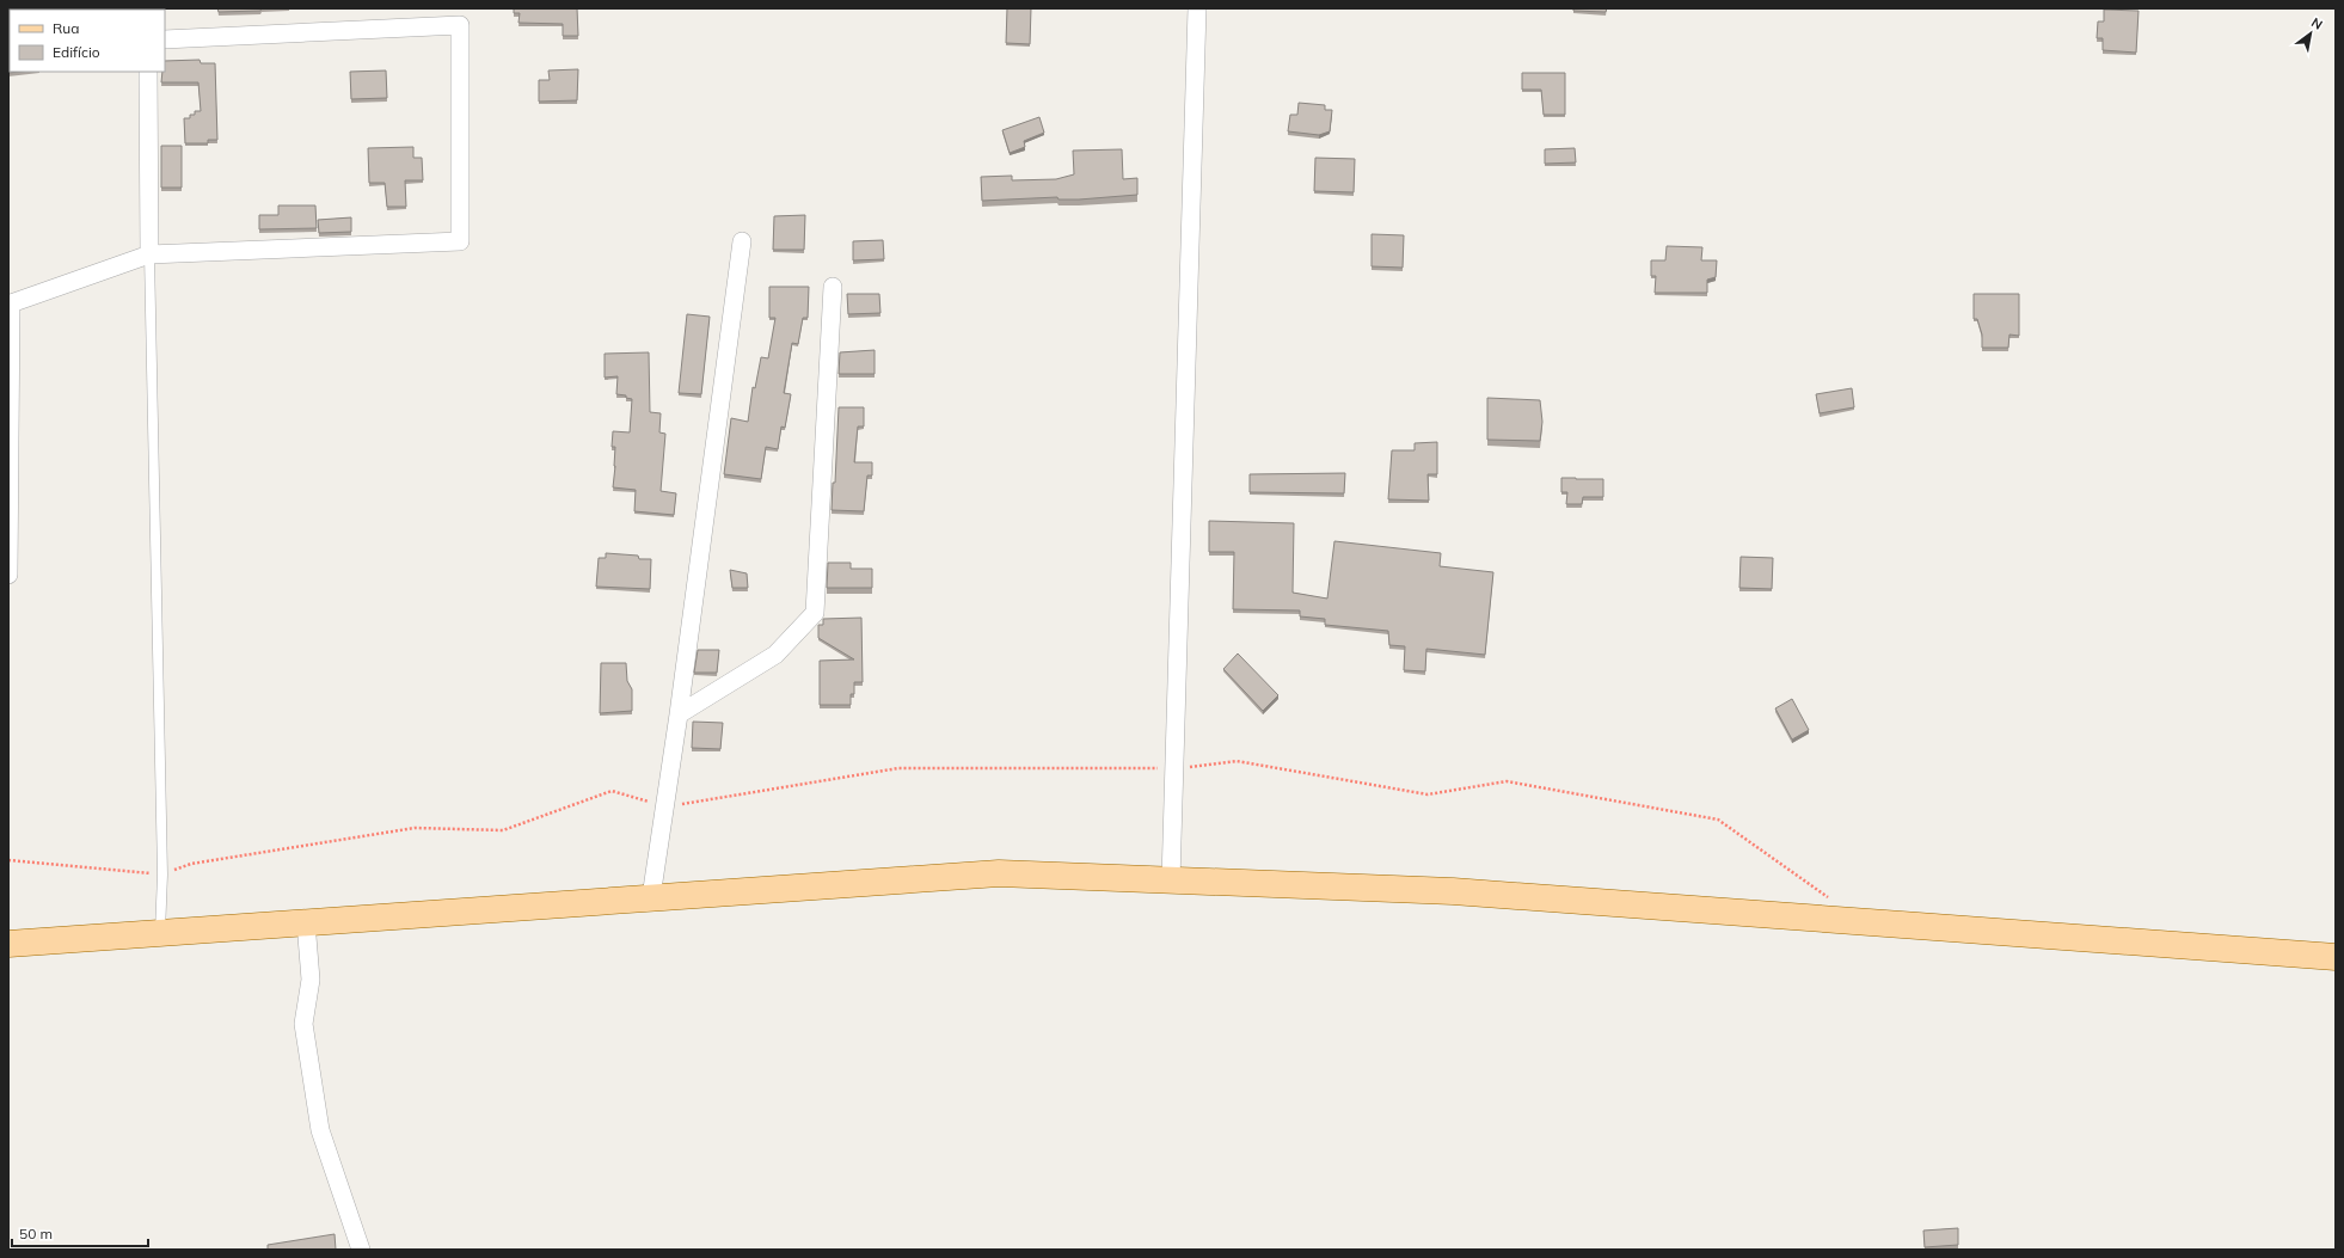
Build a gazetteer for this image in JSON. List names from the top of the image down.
{
  "legend": ["Rua", "Edifício"],
  "scale_bar": "50 m",
  "north": "top right"
}
